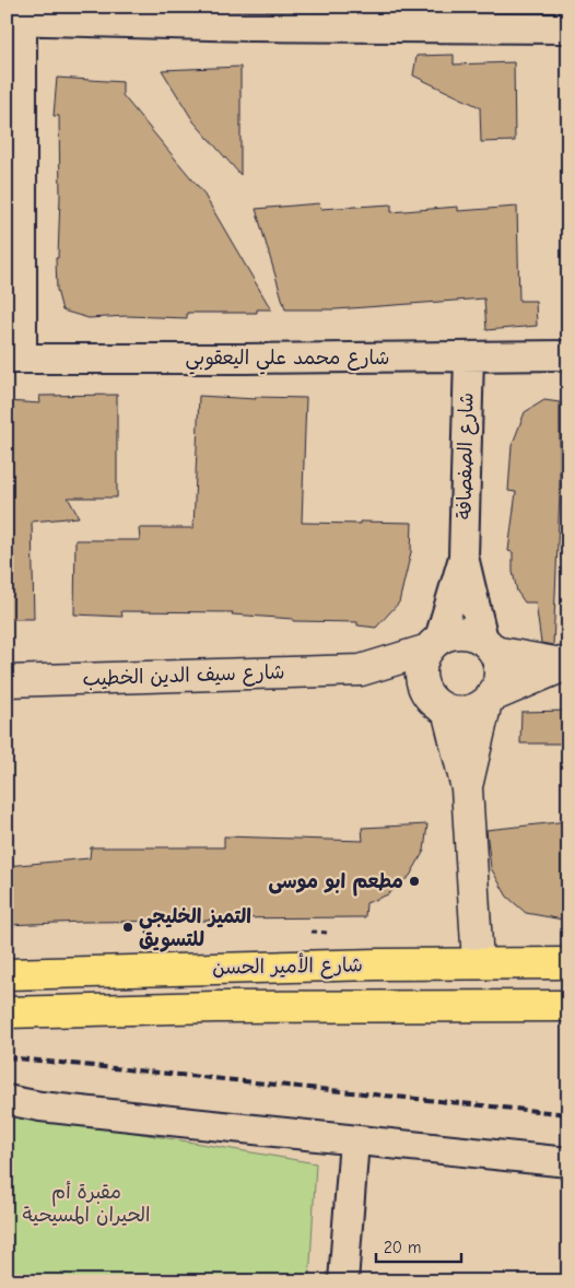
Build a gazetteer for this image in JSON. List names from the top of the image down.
{
  "streets": {
    "highway": ["شارع الأمير الحسن"],
    "street": ["شارع محمد علي اليعقوبي", "شارع الصفصافة", "شارع سيف الدين الخطيب"]
  },
  "crossings": [
    ["شارع محمد علي اليعقوبي", "شارع الصفصافة"],
    ["شارع الصفصافة", "شارع سيف الدين الخطيب"]
  ],
  "parks": ["مقبرة أم الحيران المسيحية"],
  "places": ["مطعم ابو موسى", "التميز الخليجي للتسويق"],
  "scale_bar": "20 m"
}
